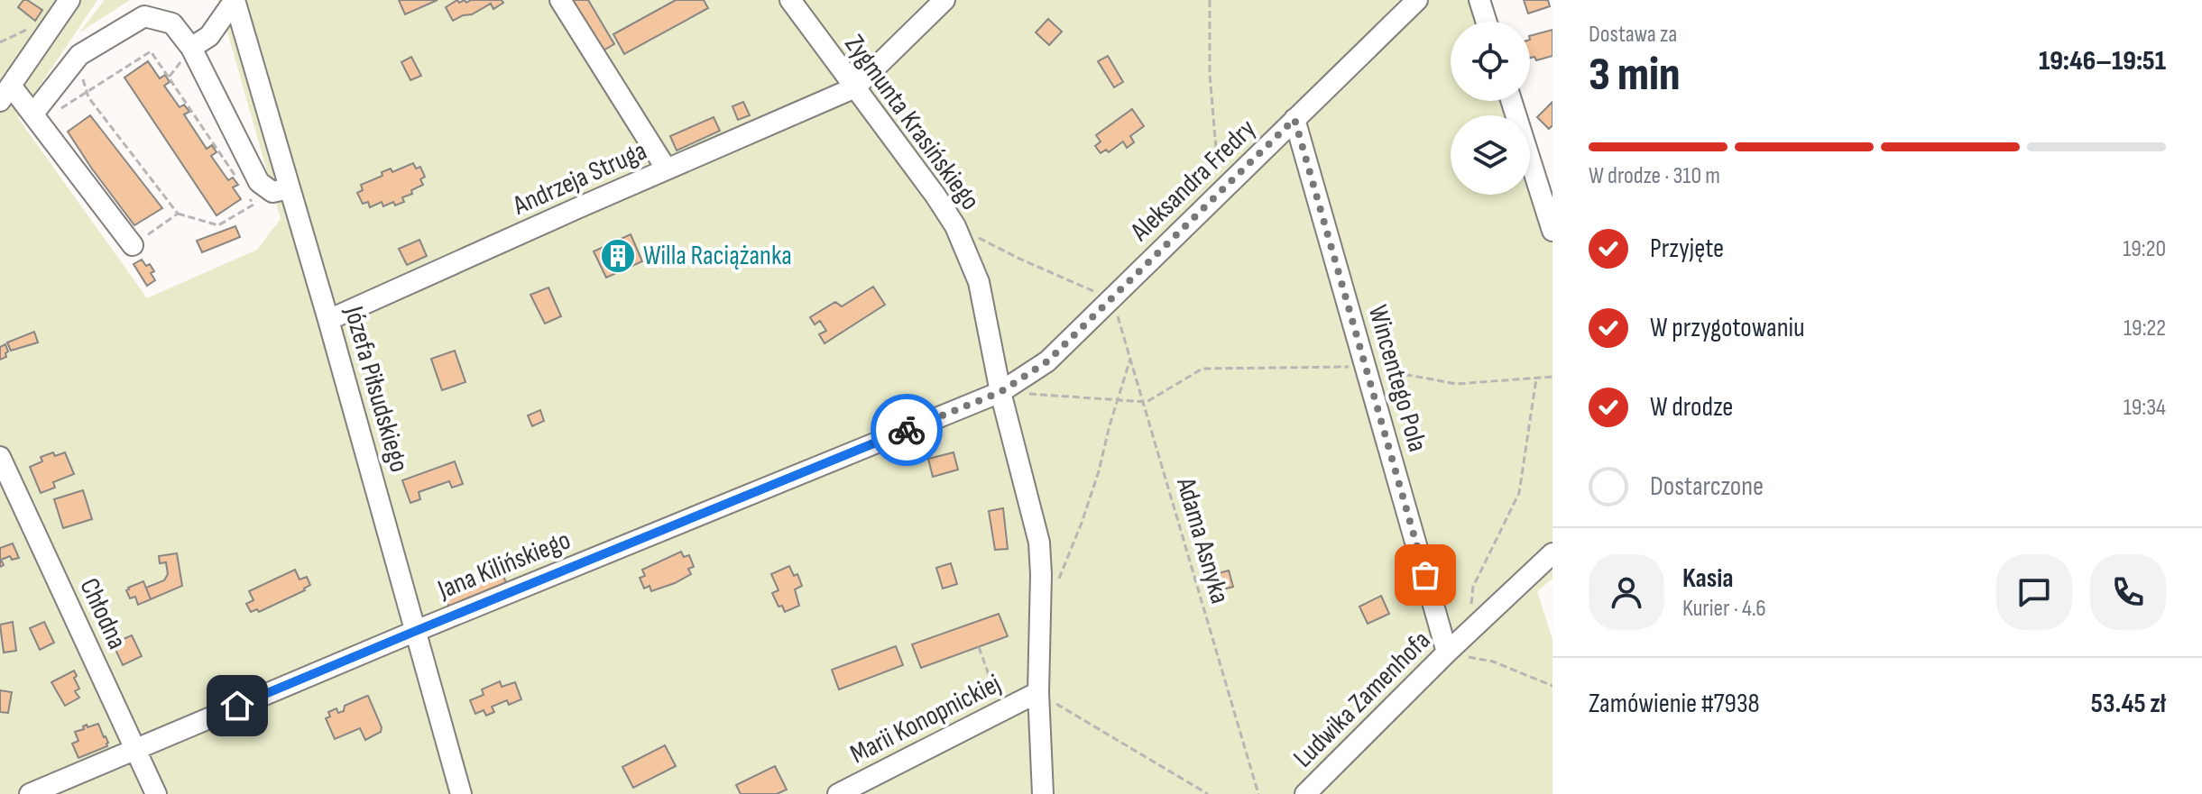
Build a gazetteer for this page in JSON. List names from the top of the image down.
{
  "streets": {
    "street": [
      "Zygmunta Krasińskiego",
      "Andrzeja Struga",
      "Aleksandra Fredry",
      "Wincentego Pola",
      "Józefa Piłsudskiego",
      "Jana Kilińskiego",
      "Chłodna",
      "Ludwika Zamenhofa",
      "Marii Konopnickiej"
    ],
    "path": ["Adama Asnyka"]
  },
  "crossings": [
    ["Zygmunta Krasińskiego", "Andrzeja Struga"],
    ["Zygmunta Krasińskiego", "Aleksandra Fredry"],
    ["Zygmunta Krasińskiego", "Jana Kilińskiego"],
    ["Zygmunta Krasińskiego", "Marii Konopnickiej"],
    ["Andrzeja Struga", "Józefa Piłsudskiego"],
    ["Aleksandra Fredry", "Wincentego Pola"],
    ["Aleksandra Fredry", "Adama Asnyka"],
    ["Aleksandra Fredry", "Jana Kilińskiego"],
    ["Wincentego Pola", "Ludwika Zamenhofa"],
    ["Józefa Piłsudskiego", "Jana Kilińskiego"],
    ["Jana Kilińskiego", "Chłodna"]
  ],
  "places": {
    "building": ["Willa Raciążanka"]
  },
  "page": {
    "heading": ["3 min", "Dostawa za", "19:46–19:51"],
    "panel": [
      "Kasia",
      "Kurier · 4.6",
      "Zamówienie #7938",
      "53.45 zł"
    ],
    "bar": "W drodze · 310 m",
    "list": [
      ["Przyjęte", "19:20"],
      ["W przygotowaniu", "19:22"],
      ["W drodze", "19:34"],
      "Dostarczone"
    ]
  }
}
